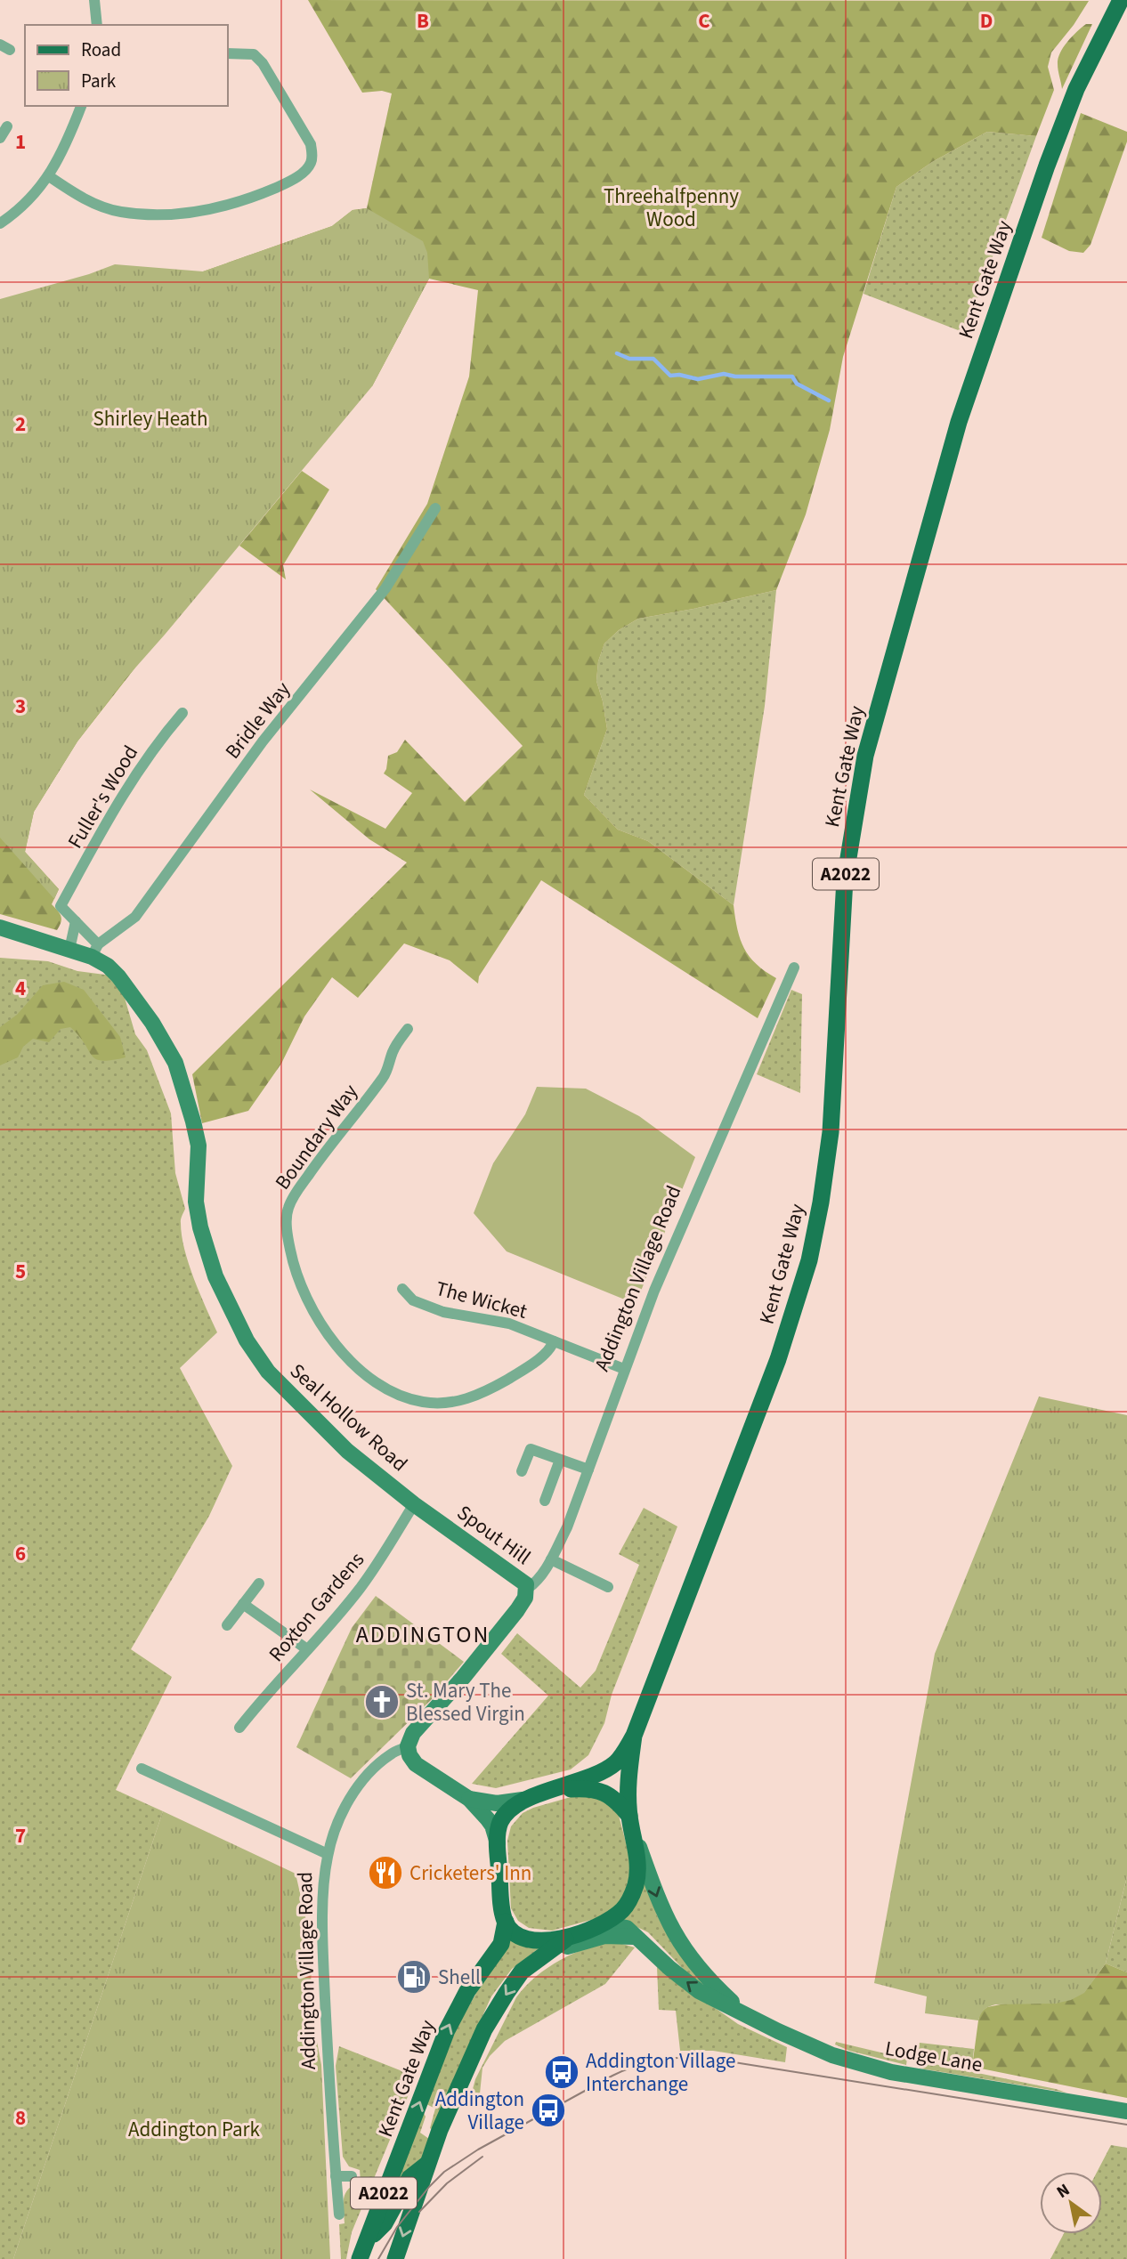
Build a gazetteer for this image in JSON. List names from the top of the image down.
{
  "streets": {
    "main road": ["Kent Gate Way", "A2022"],
    "street": [
      "Bridle Way",
      "Fuller's Wood",
      "Boundary Way",
      "Addington Village Road",
      "The Wicket",
      "Seal Hollow Road",
      "Spout Hill",
      "Roxton Gardens",
      "Lodge Lane"
    ]
  },
  "crossings": [
    ["Kent Gate Way", "A2022"],
    ["Kent Gate Way", "Lodge Lane"],
    ["Bridle Way", "Seal Hollow Road"],
    ["A2022", "Lodge Lane"],
    ["Boundary Way", "The Wicket"],
    ["Addington Village Road", "The Wicket"],
    ["Addington Village Road", "Spout Hill"],
    ["Seal Hollow Road", "Spout Hill"],
    ["Seal Hollow Road", "Roxton Gardens"],
    ["Spout Hill", "Roxton Gardens"]
  ],
  "districts": ["ADDINGTON"],
  "parks": ["Threehalfpenny Wood", "Shirley Heath", "Addington Park"],
  "places": {
    "church": ["St. Mary The Blessed Virgin"],
    "restaurant": ["Cricketers' Inn"],
    "fuel station": ["Shell"],
    "bus stop": ["Addington Village Interchange", "Addington Village"]
  },
  "legend": ["Road", "Park"],
  "north": "top left",
  "grid": {
    "columns": ["B", "C", "D"],
    "rows": [
      "1",
      "2",
      "3",
      "4",
      "5",
      "6",
      "7",
      "8"
    ]
  }
}
